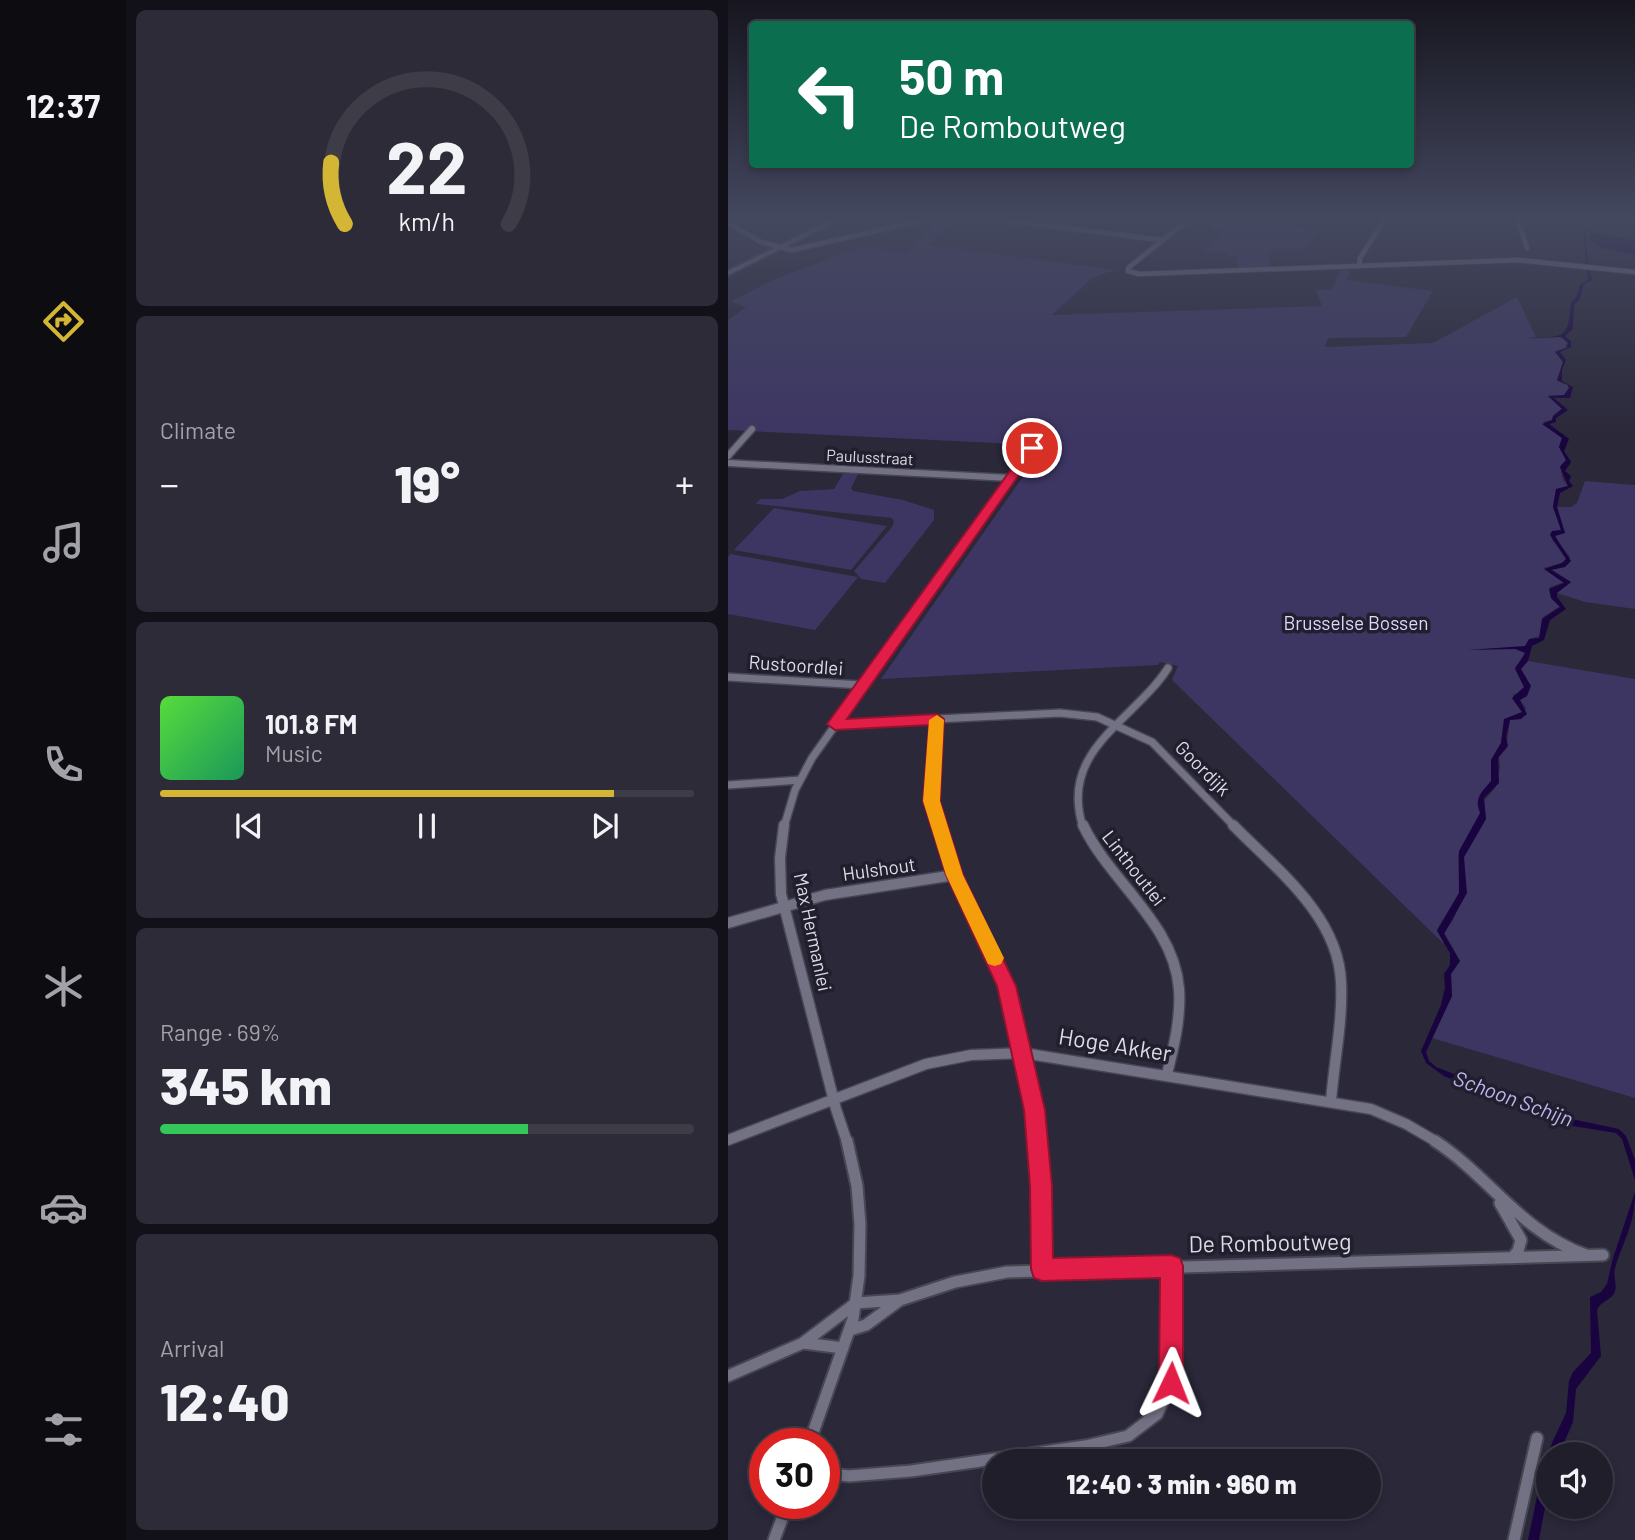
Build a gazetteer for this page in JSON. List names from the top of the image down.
{
  "streets": {
    "street": [
      "Paulusstraat",
      "Rustoordlei",
      "Goordijk",
      "Linthoutlei",
      "Hulshout",
      "Max Hermanlei",
      "Hoge Akker",
      "De Romboutweg"
    ]
  },
  "crossings": [
    ["Paulusstraat", "Max Hermanlei"],
    ["Rustoordlei", "Max Hermanlei"],
    ["Goordijk", "Linthoutlei"],
    ["Goordijk", "Max Hermanlei"],
    ["Goordijk", "Hoge Akker"],
    ["Linthoutlei", "Hoge Akker"],
    ["Hulshout", "Max Hermanlei"],
    ["Max Hermanlei", "Hoge Akker"],
    ["Max Hermanlei", "De Romboutweg"],
    ["Hoge Akker", "De Romboutweg"]
  ],
  "water": ["Schoon Schijn"],
  "parks": ["Brusselse Bossen"],
  "page": {
    "tabs": "12:37",
    "turn": ["50 m", "De Romboutweg"],
    "tile": [
      "Climate",
      ["Range · 69%", "345 km"],
      ["Arrival", "12:40"]
    ],
    "heat": ["−", "19°", "+"],
    "song": ["101.8 FM", "Music"],
    "limit": "30",
    "trip": "12:40 · 3 min · 960 m",
    "gauge": ["22", "km/h"]
  }
}
